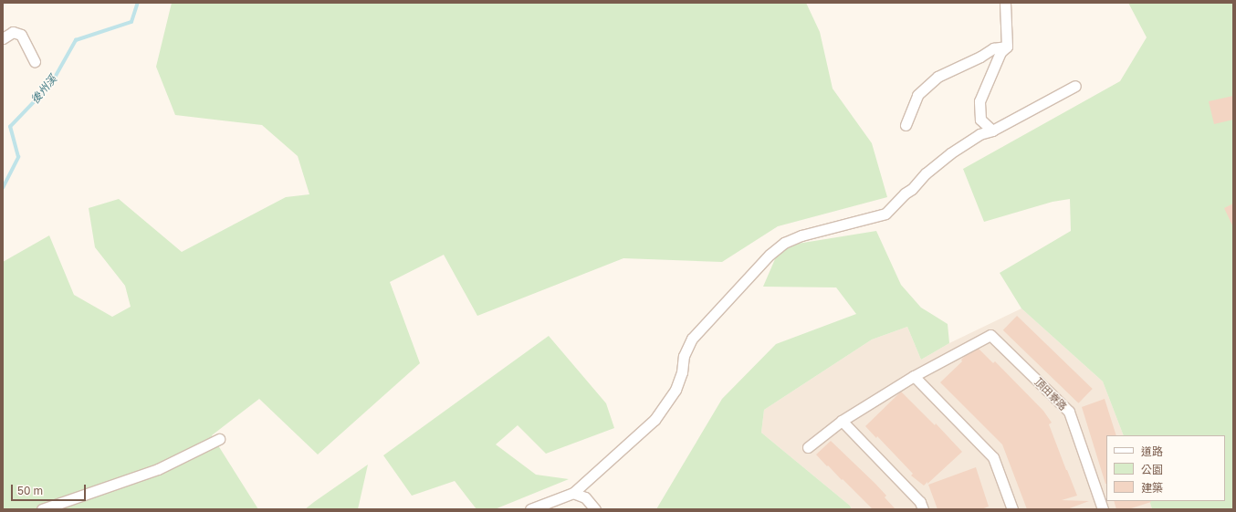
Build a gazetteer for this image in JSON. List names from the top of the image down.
{
  "streets": {
    "street": ["頂田寮路"]
  },
  "water": ["後州溪"],
  "legend": ["道路", "公園", "建築"],
  "scale_bar": "50 m"
}
